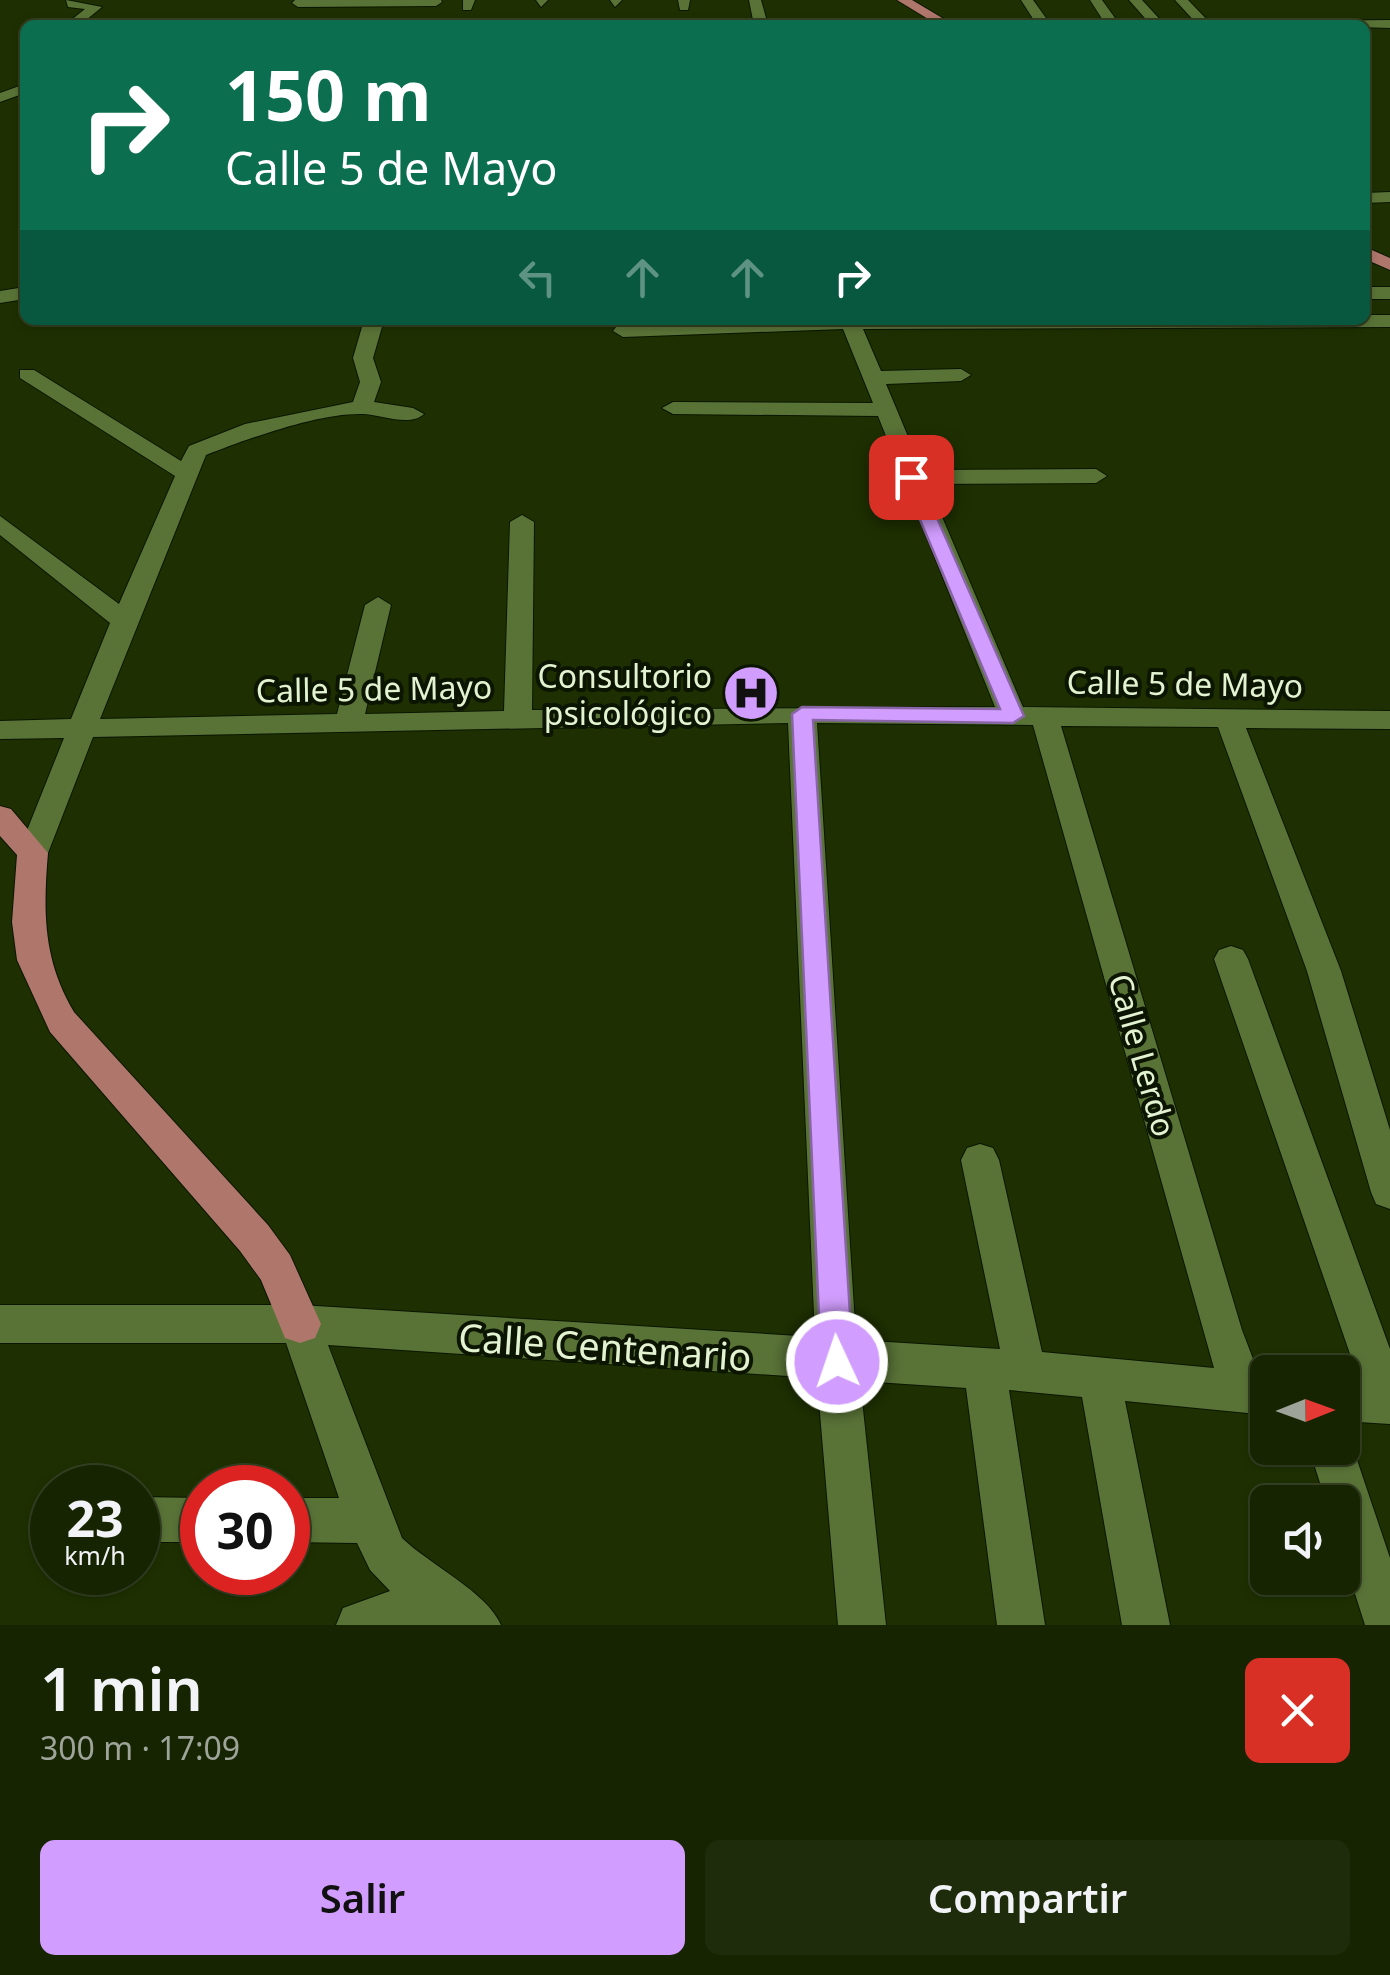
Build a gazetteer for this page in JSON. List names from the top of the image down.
{
  "streets": {
    "street": ["Calle 5 de Mayo", "Calle Lerdo", "Calle Centenario"]
  },
  "crossings": [
    ["Calle 5 de Mayo", "Calle Lerdo"]
  ],
  "places": {
    "hospital": ["Consultorio psicológico"]
  },
  "north": "right",
  "page": {
    "turn": ["150 m", "Calle 5 de Mayo"],
    "speed": "23 km/h",
    "limit": "30",
    "heading": ["1 min", "300 m · 17:09"],
    "buttons": ["Salir", "Compartir"]
  }
}
